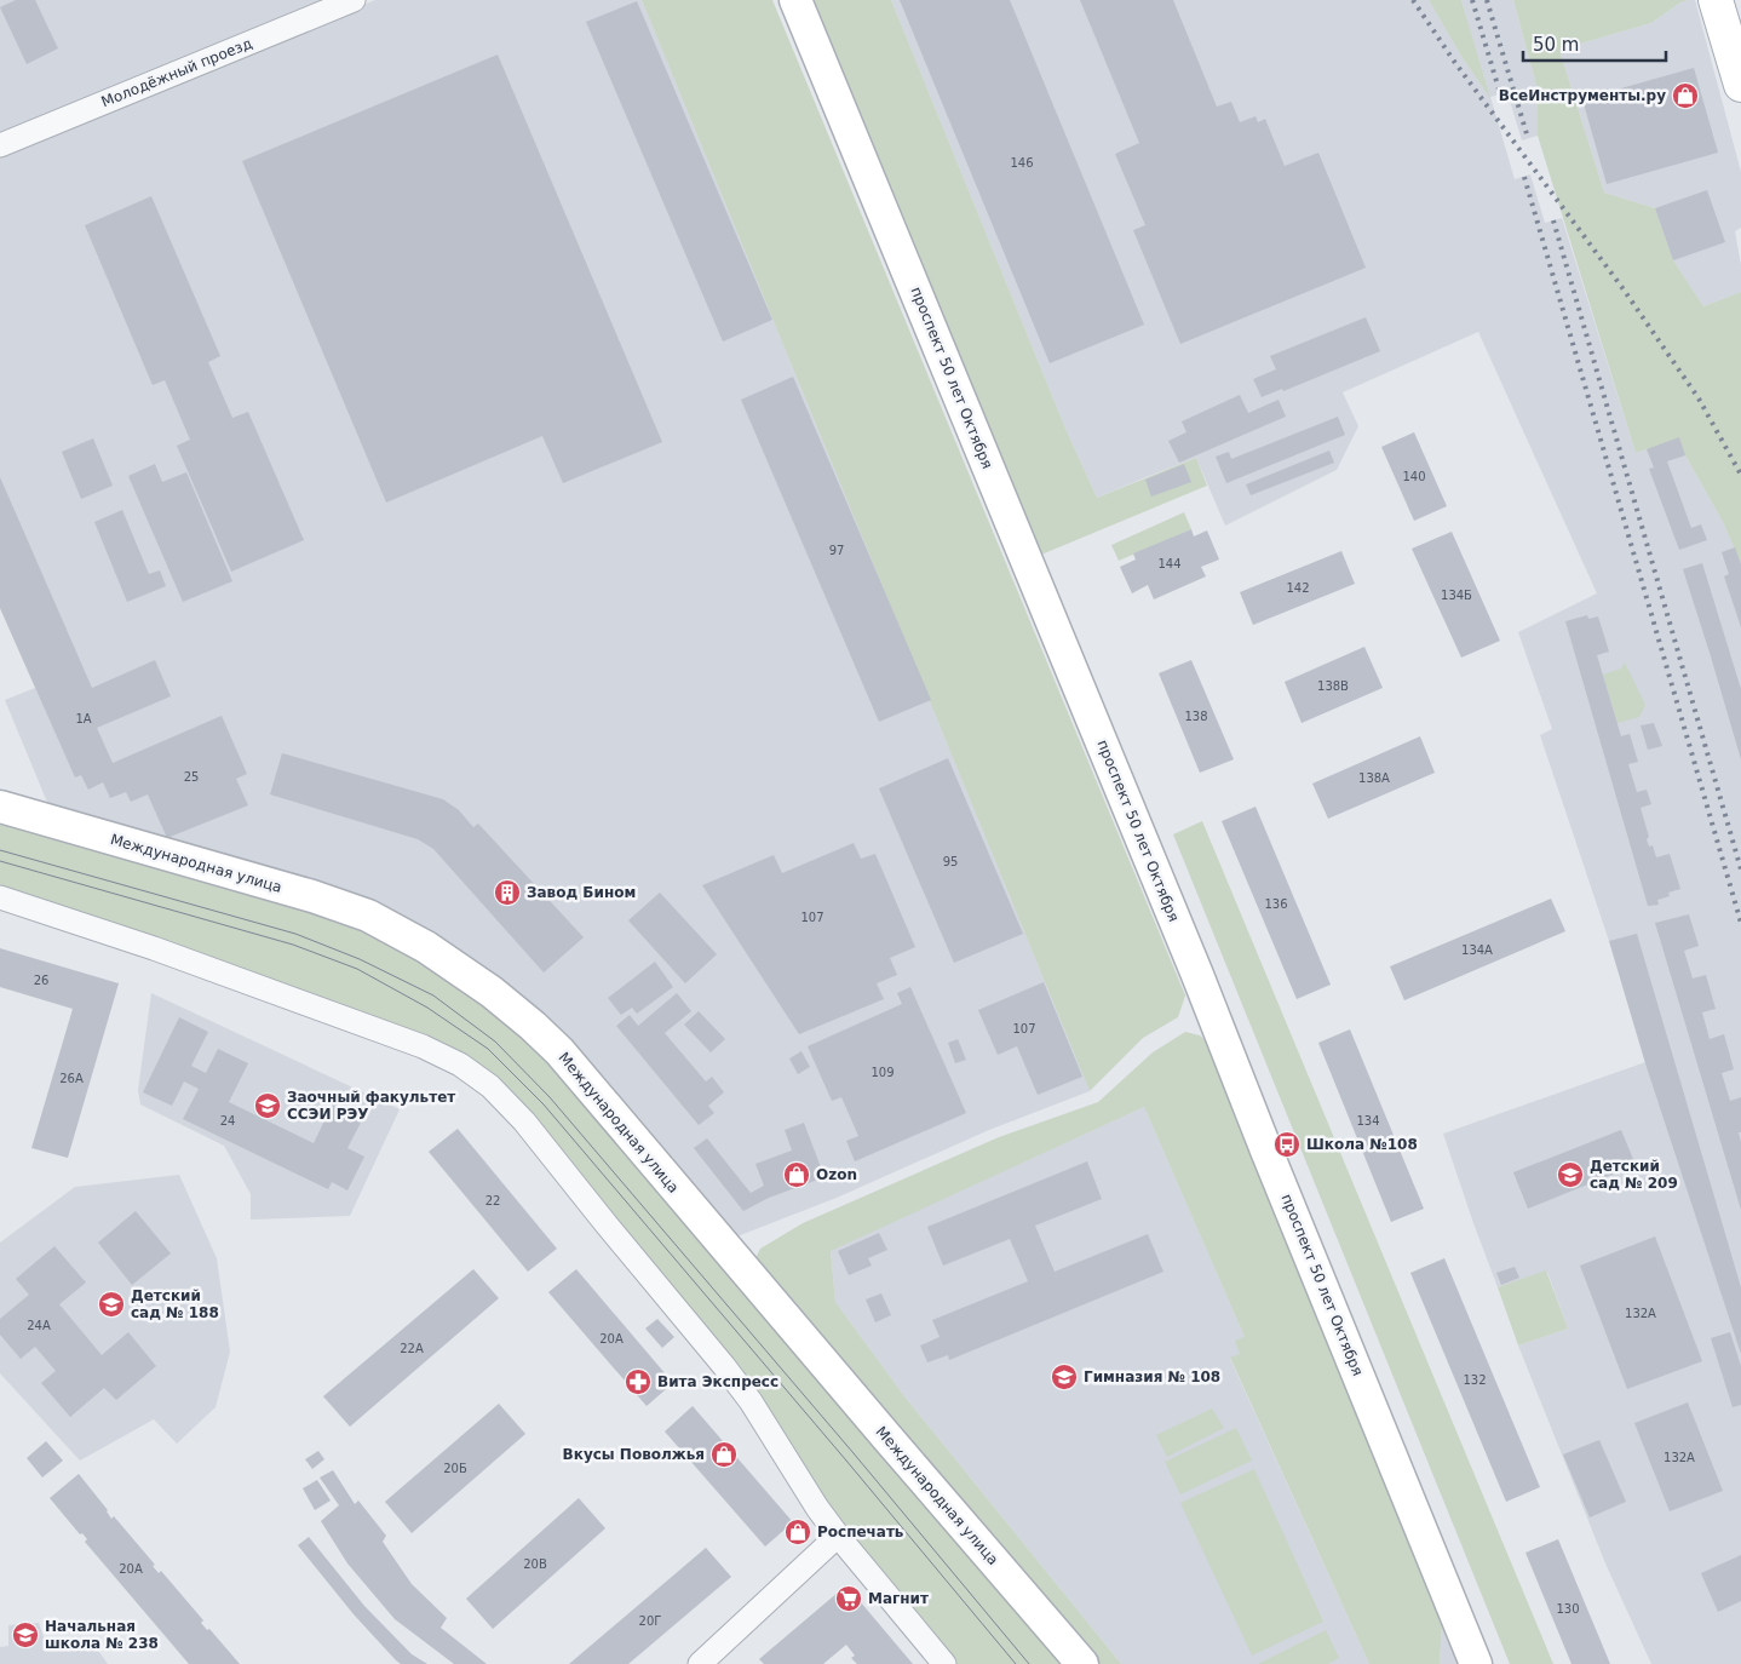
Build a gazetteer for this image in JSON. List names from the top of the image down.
{
  "streets": {
    "main road": ["проспект 50 лет Октября", "Международная улица"],
    "street": ["Молодёжный проезд"]
  },
  "places": {
    "shop": [
      "ВсеИнструменты.ру",
      "Ozon",
      "Вкусы Поволжья",
      "Роспечать"
    ],
    "building": ["Завод Бином"],
    "school or university": [
      "Заочный факультет ССЭИ РЭУ",
      "Детский сад № 209",
      "Детский сад № 188",
      "Гимназия № 108",
      "Начальная школа № 238"
    ],
    "bus stop": ["Школа №108"],
    "pharmacy": ["Вита Экспресс"],
    "supermarket": ["Магнит"]
  },
  "house_numbers": [
    "146",
    "140",
    "97",
    "144",
    "142",
    "134Б",
    "138В",
    "138",
    "1А",
    "25",
    "138А",
    "95",
    "136",
    "107",
    "134А",
    "26",
    "107",
    "109",
    "26А",
    "24",
    "134",
    "22",
    "132А",
    "24А",
    "20А",
    "22А",
    "132",
    "132А",
    "20Б",
    "20В",
    "20А",
    "130",
    "20Г"
  ],
  "scale_bar": "50 m"
}
